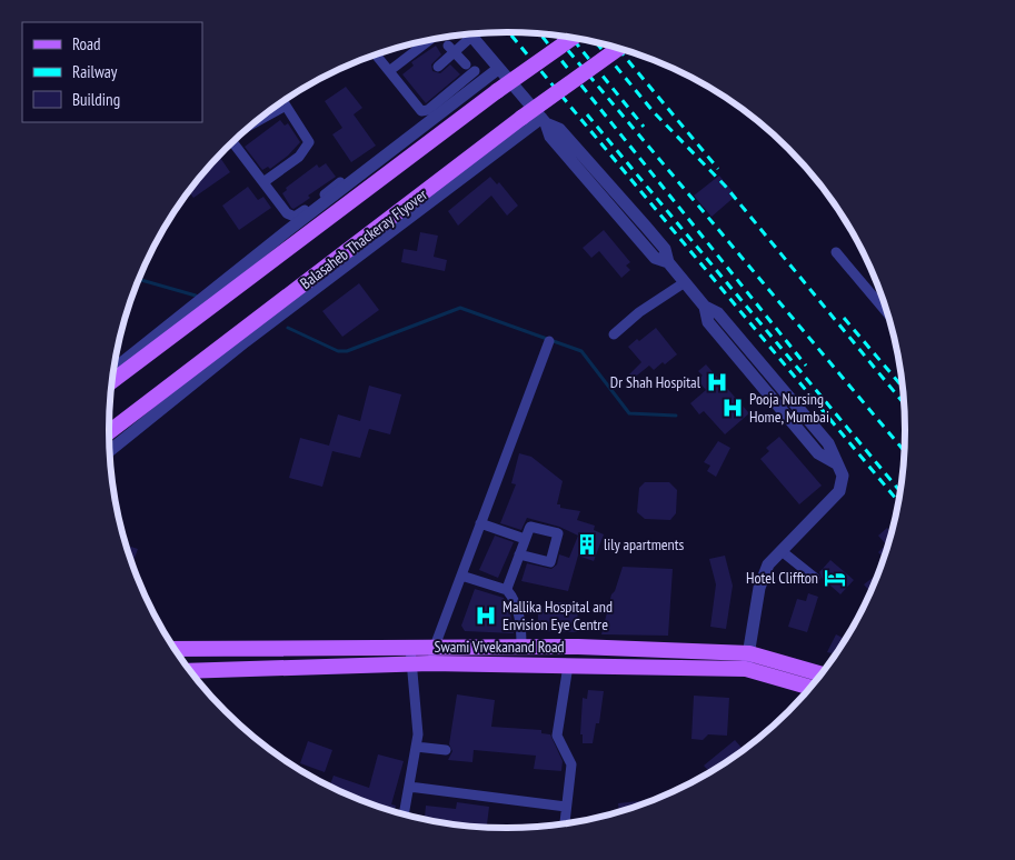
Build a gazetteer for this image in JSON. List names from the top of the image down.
{
  "streets": {
    "main road": ["Balasaheb Thackeray Flyover", "Swami Vivekanand Road"]
  },
  "places": {
    "hospital": ["Dr Shah Hospital", "Pooja Nursing Home, Mumbai", "Mallika Hospital and Envision Eye Centre"],
    "building": ["lily apartments"],
    "hotel": ["Hotel Cliffton"]
  },
  "legend": ["Road", "Railway", "Building"]
}
